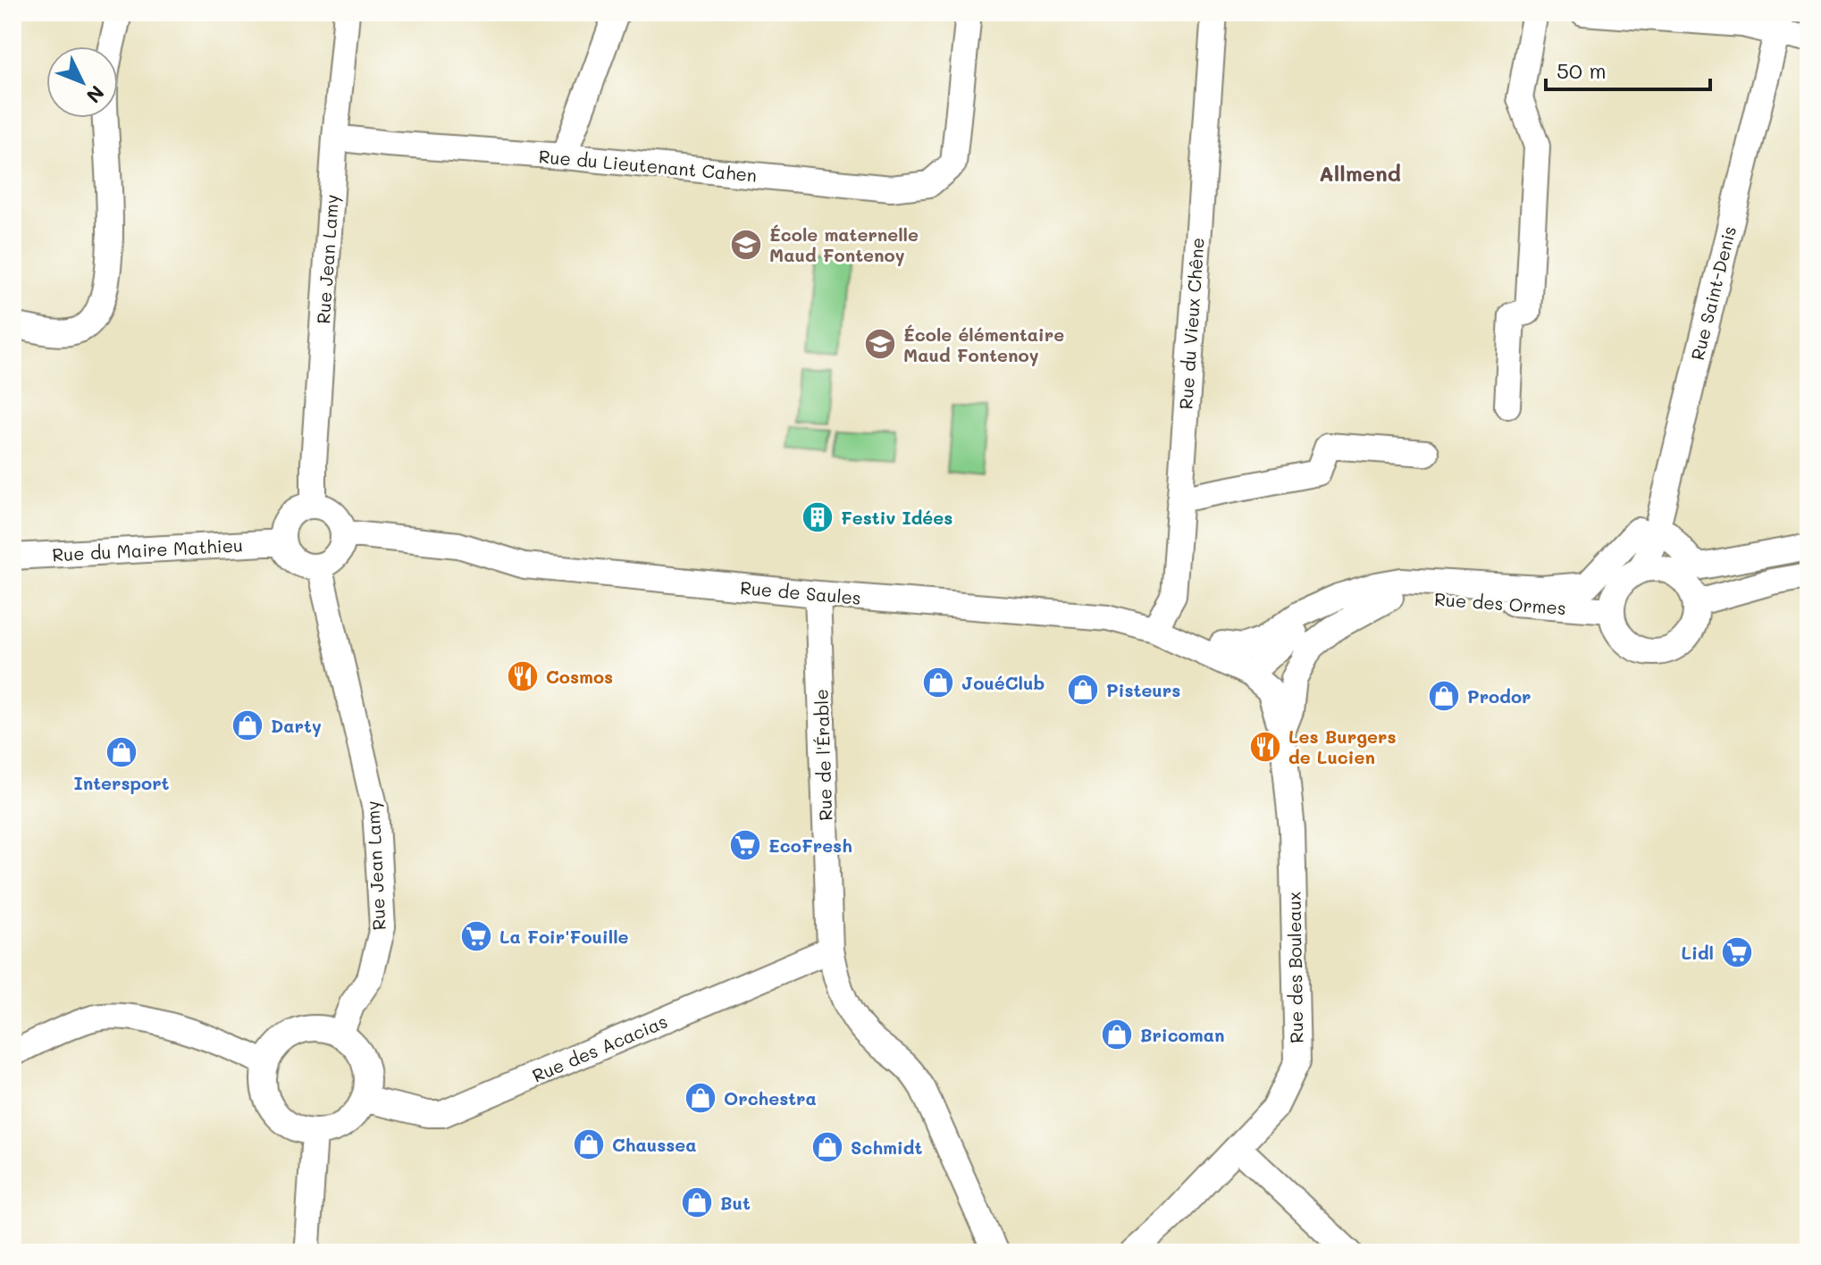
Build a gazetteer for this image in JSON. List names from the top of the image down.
{
  "streets": {
    "street": [
      "Rue du Lieutenant Cahen",
      "Rue Jean Lamy",
      "Rue Saint-Denis",
      "Rue du Vieux Chêne",
      "Rue du Maire Mathieu",
      "Rue de Saules",
      "Rue des Ormes",
      "Rue de l'Érable",
      "Rue des Bouleaux",
      "Rue des Acacias"
    ]
  },
  "crossings": [
    ["Rue du Lieutenant Cahen", "Rue Jean Lamy"],
    ["Rue Jean Lamy", "Rue du Maire Mathieu"],
    ["Rue Jean Lamy", "Rue de Saules"],
    ["Rue Jean Lamy", "Rue des Acacias"],
    ["Rue Saint-Denis", "Rue des Ormes"],
    ["Rue du Vieux Chêne", "Rue de Saules"],
    ["Rue du Maire Mathieu", "Rue de Saules"],
    ["Rue de Saules", "Rue des Ormes"],
    ["Rue de Saules", "Rue de l'Érable"],
    ["Rue de Saules", "Rue des Bouleaux"],
    ["Rue des Ormes", "Rue des Bouleaux"],
    ["Rue de l'Érable", "Rue des Acacias"]
  ],
  "districts": ["Allmend"],
  "places": {
    "school or university": ["École maternelle Maud Fontenoy", "École élémentaire Maud Fontenoy"],
    "building": ["Festiv Idées"],
    "restaurant": ["Cosmos", "Les Burgers de Lucien"],
    "shop": [
      "JouéClub",
      "Pisteurs",
      "Prodor",
      "Darty",
      "Intersport",
      "Bricoman",
      "Orchestra",
      "Chaussea",
      "Schmidt",
      "But"
    ],
    "supermarket": ["EcoFresh", "La Foir'Fouille", "Lidl"]
  },
  "scale_bar": "50 m",
  "north": "bottom right"
}
